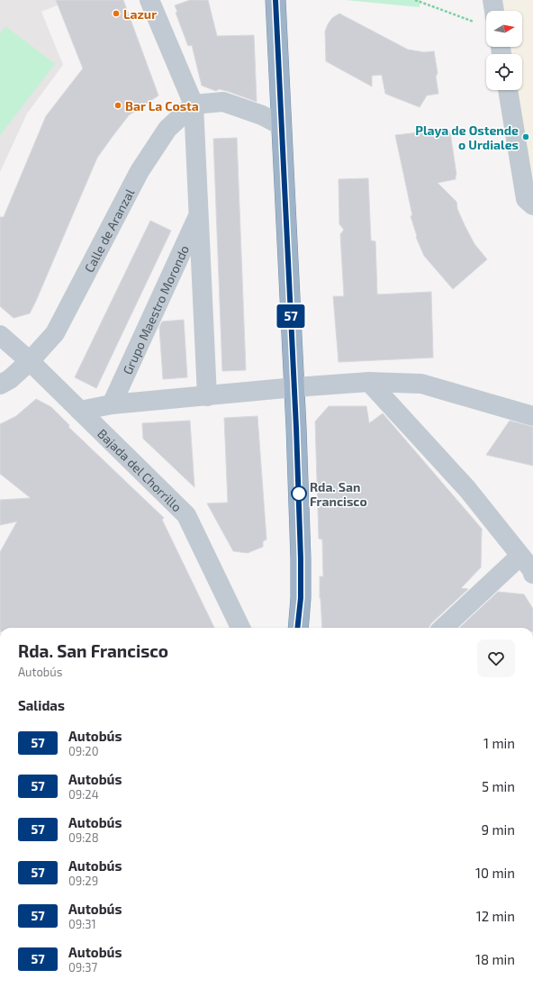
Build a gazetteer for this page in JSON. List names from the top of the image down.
{
  "streets": {
    "street": ["Calle de Aranzal", "Grupo Maestro Morondo", "Bajada del Chorrillo"]
  },
  "crossings": [
    ["Calle de Aranzal", "Grupo Maestro Morondo"],
    ["Calle de Aranzal", "Bajada del Chorrillo"]
  ],
  "places": [
    "Lazur",
    "Bar La Costa",
    "Playa de Ostende o Urdiales",
    "Rda. San Francisco"
  ],
  "lines": ["bus line 57"],
  "north": "right",
  "page": {
    "on_map": "57",
    "heading": [
      ["Rda. San Francisco", "Autobús"],
      "Salidas"
    ],
    "list": [
      {
        "mark": "57",
        "name": "Autobús",
        "note": "09:20",
        "value": "1 min"
      },
      {
        "mark": "57",
        "name": "Autobús",
        "note": "09:24",
        "value": "5 min"
      },
      {
        "mark": "57",
        "name": "Autobús",
        "note": "09:28",
        "value": "9 min"
      },
      {
        "mark": "57",
        "name": "Autobús",
        "note": "09:29",
        "value": "10 min"
      },
      {
        "mark": "57",
        "name": "Autobús",
        "note": "09:31",
        "value": "12 min"
      },
      {
        "mark": "57",
        "name": "Autobús",
        "note": "09:37",
        "value": "18 min"
      }
    ]
  }
}
